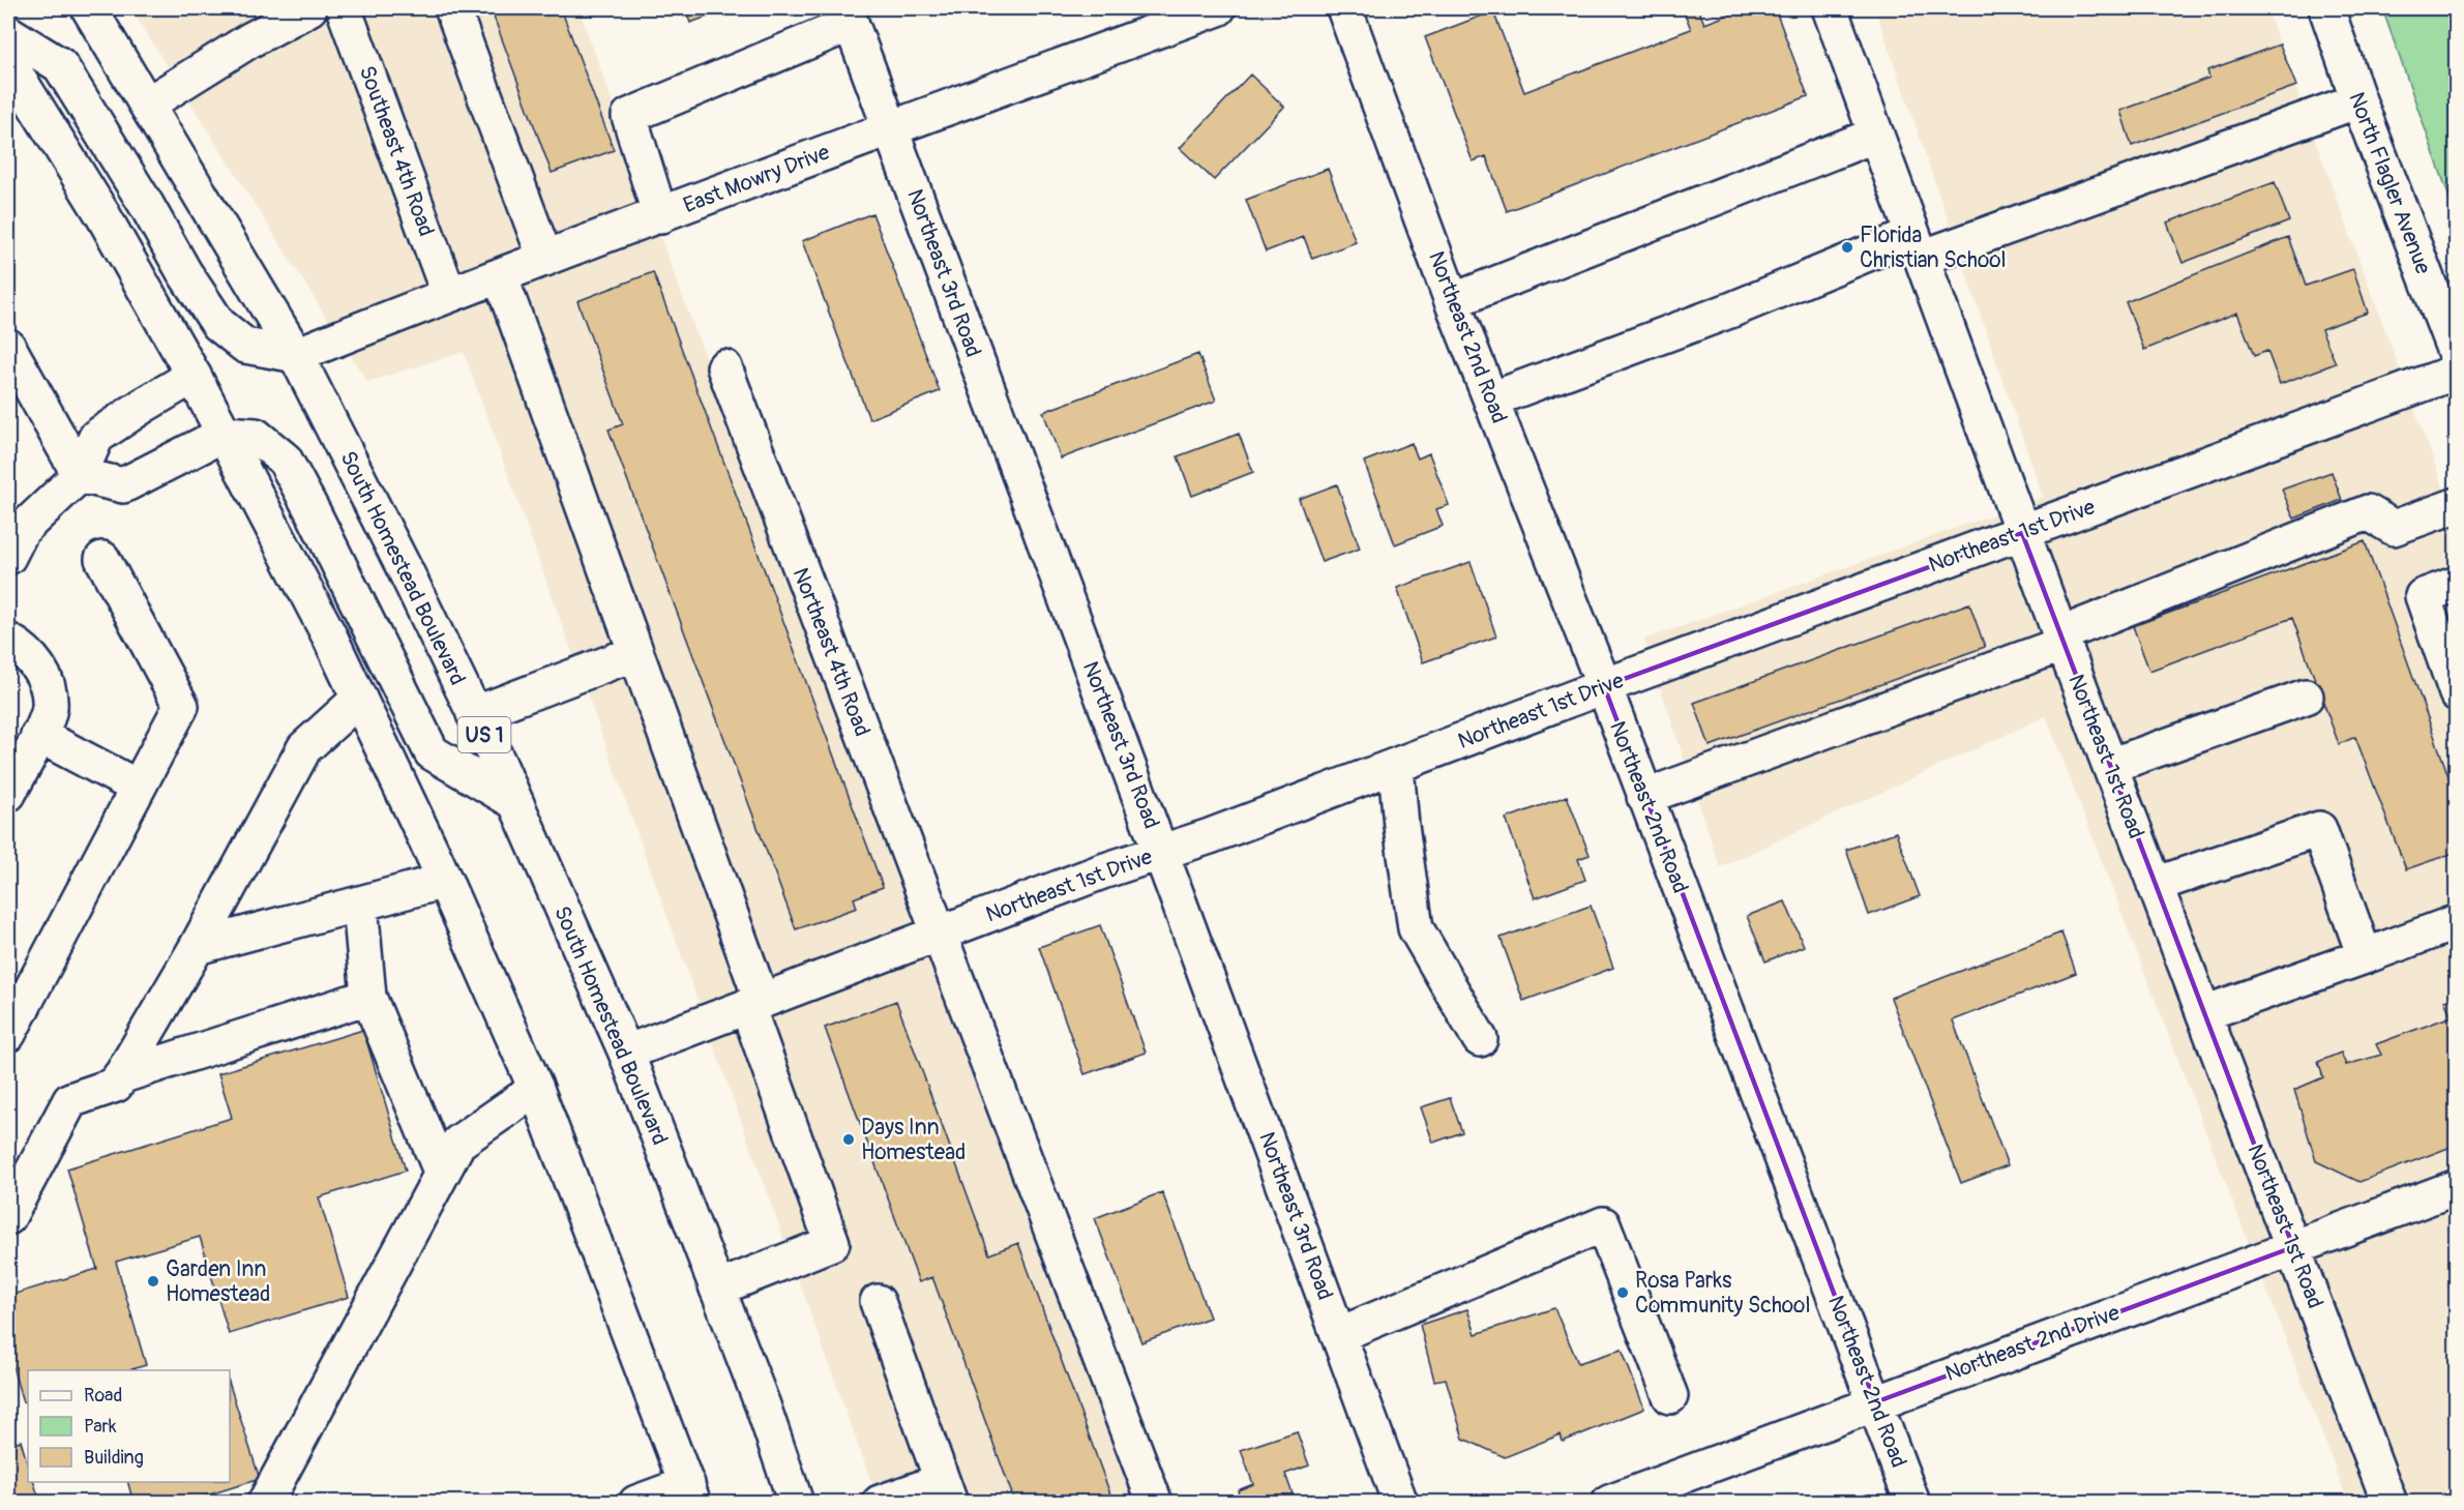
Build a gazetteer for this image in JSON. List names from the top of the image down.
{
  "streets": {
    "main road": [
      "Southeast 4th Road",
      "East Mowry Drive",
      "North Flagler Avenue",
      "Northeast 3rd Road",
      "Northeast 2nd Road",
      "Northeast 1st Drive",
      "South Homestead Boulevard",
      "Northeast 4th Road",
      "US 1",
      "Northeast 1st Road",
      "Northeast 2nd Drive"
    ]
  },
  "crossings": [
    ["Southeast 4th Road", "East Mowry Drive"],
    ["East Mowry Drive", "Northeast 3rd Road"],
    ["East Mowry Drive", "South Homestead Boulevard"],
    ["Northeast 3rd Road", "Northeast 1st Drive"],
    ["Northeast 2nd Road", "Northeast 1st Drive"],
    ["Northeast 2nd Road", "Northeast 2nd Drive"],
    ["Northeast 1st Drive", "South Homestead Boulevard"],
    ["Northeast 1st Drive", "Northeast 4th Road"],
    ["Northeast 1st Drive", "Northeast 1st Road"],
    ["Northeast 1st Road", "Northeast 2nd Drive"]
  ],
  "places": [
    "Florida Christian School",
    "Days Inn Homestead",
    "Garden Inn Homestead",
    "Rosa Parks Community School"
  ],
  "legend": ["Road", "Park", "Building"]
}
